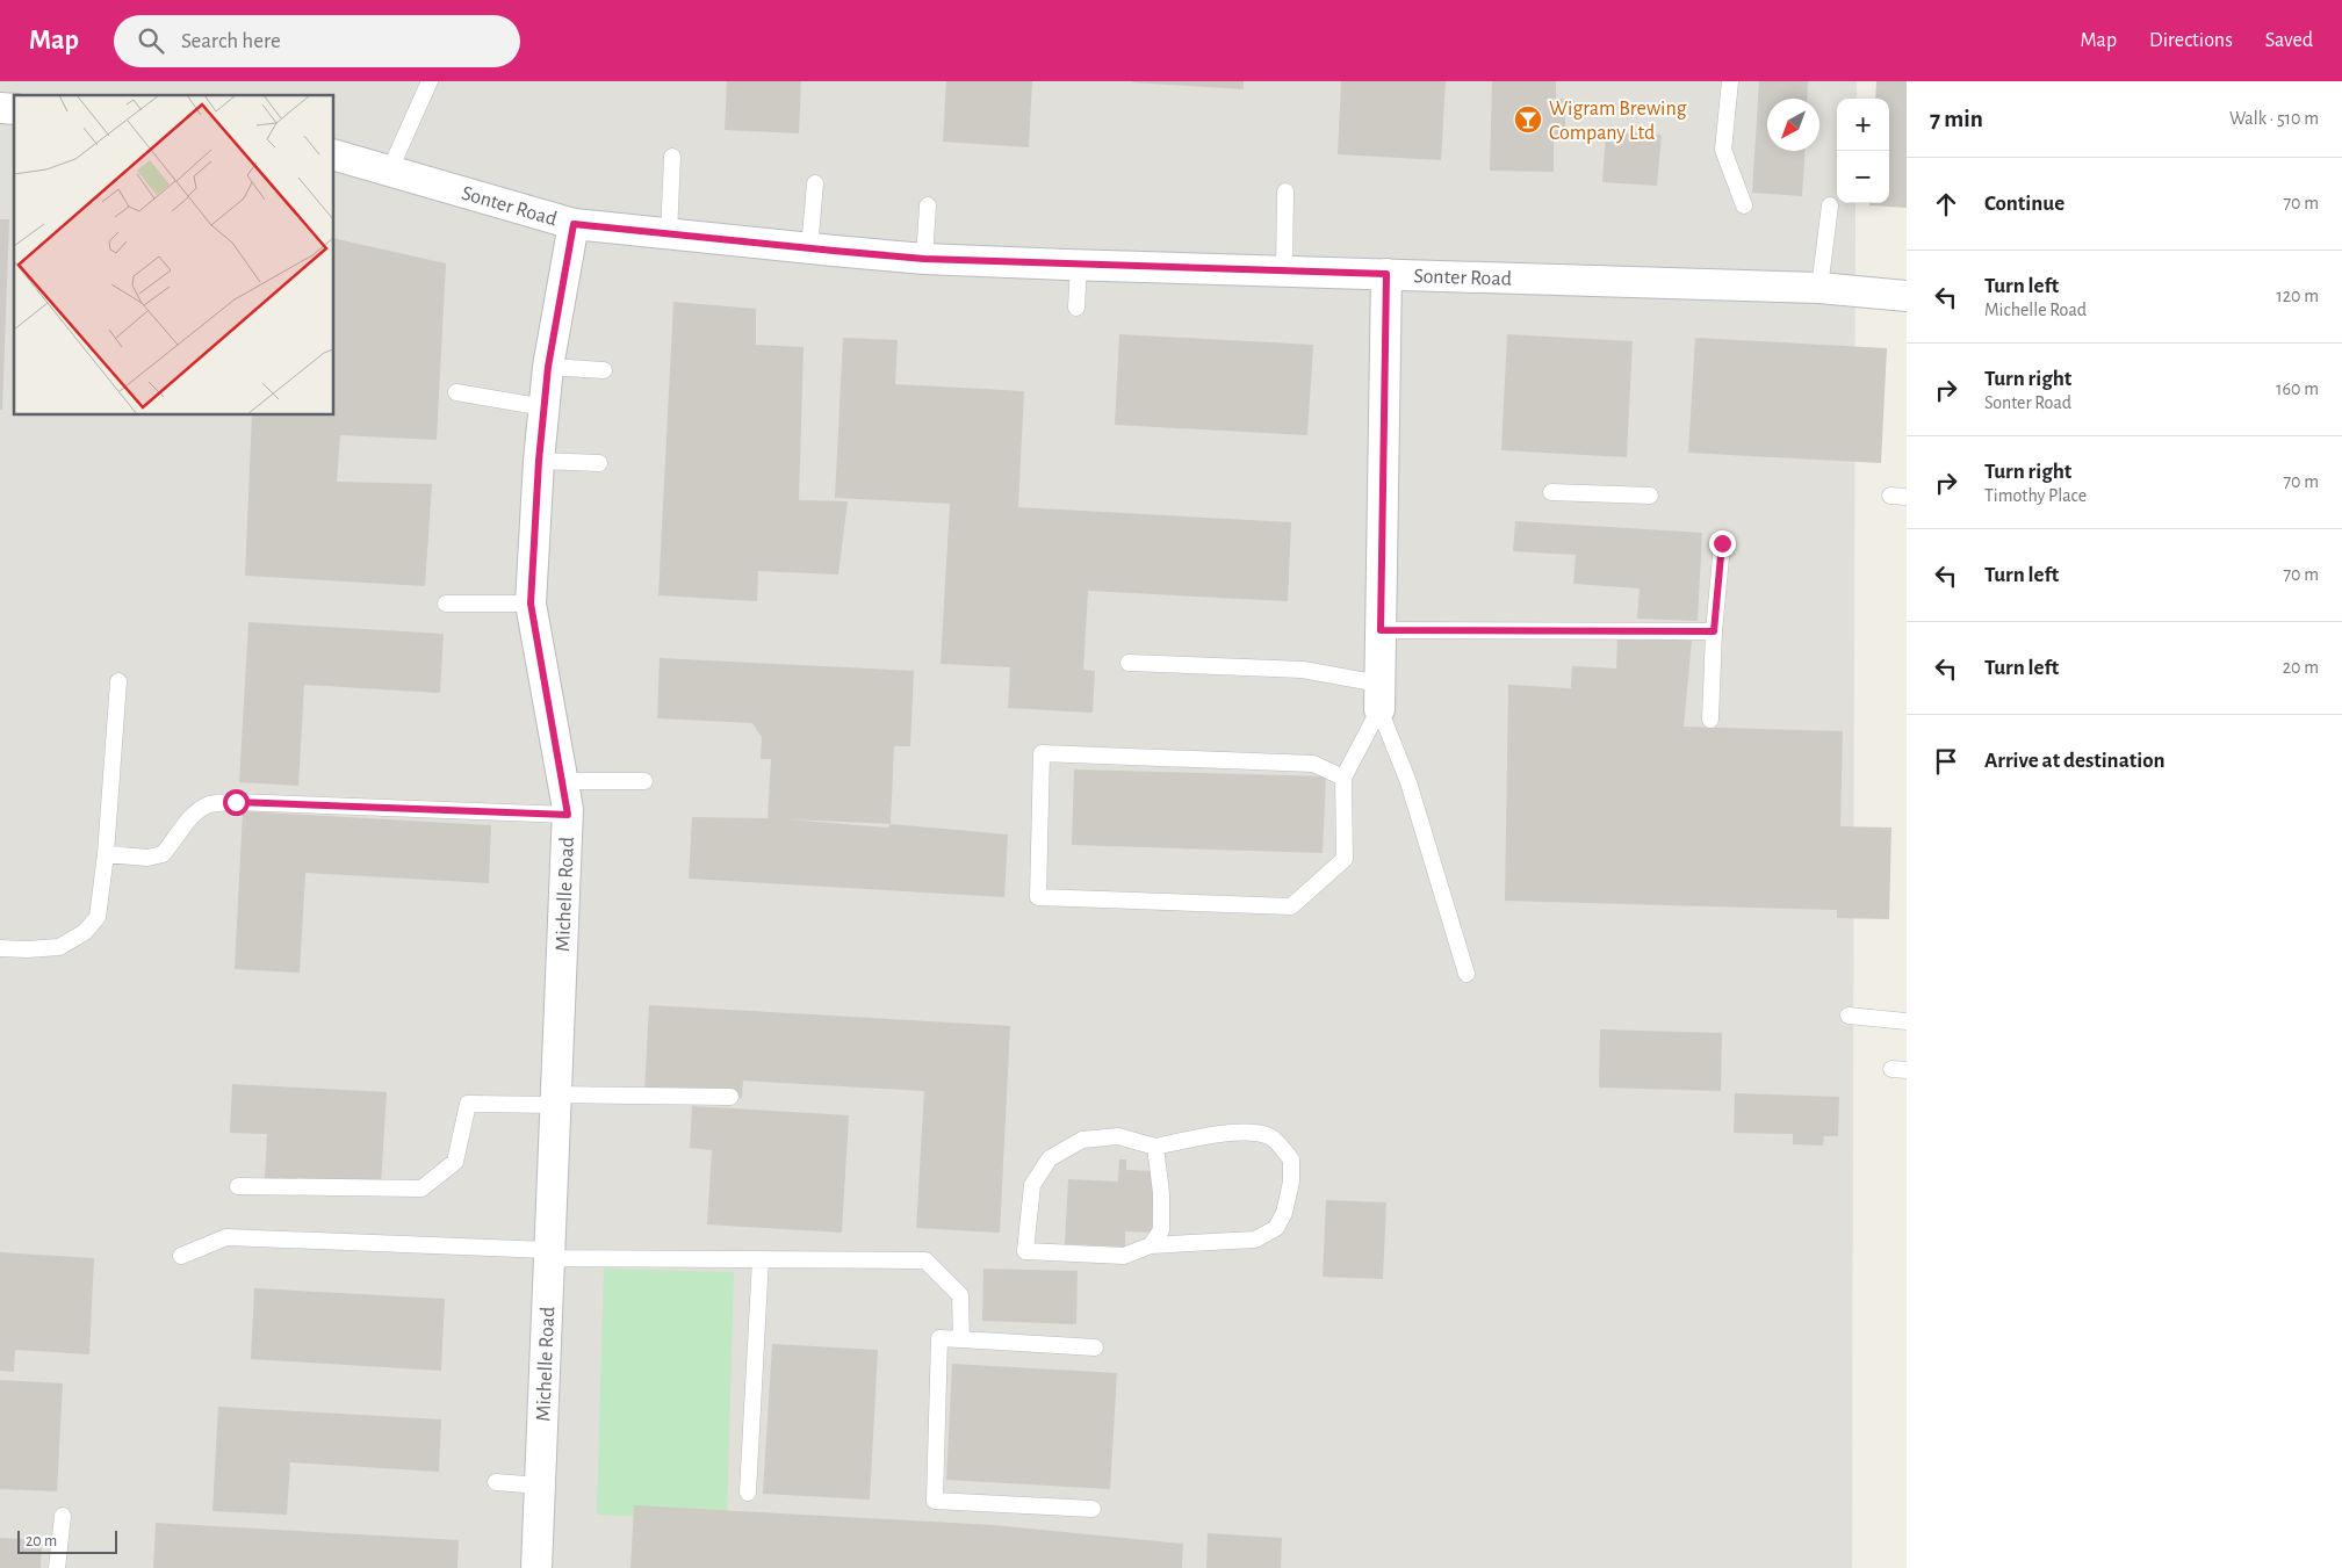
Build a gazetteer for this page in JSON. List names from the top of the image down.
{
  "streets": {
    "street": ["Sonter Road", "Michelle Road"]
  },
  "crossings": [
    ["Sonter Road", "Michelle Road"]
  ],
  "places": {
    "bar": ["Wigram Brewing Company Ltd"]
  },
  "scale_bar": "20 m",
  "north": "bottom left",
  "page": {
    "header": "Map",
    "search": "Search here",
    "nav": ["Map", "Directions", "Saved"],
    "heading": ["7 min", "Walk · 510 m"],
    "map_buttons": ["+", "−"],
    "list": [
      ["Continue", "70 m"],
      ["Turn left", "Michelle Road", "120 m"],
      ["Turn right", "Sonter Road", "160 m"],
      ["Turn right", "Timothy Place", "70 m"],
      ["Turn left", "70 m"],
      ["Turn left", "20 m"],
      "Arrive at destination"
    ],
    "scale": "20 m"
  }
}
